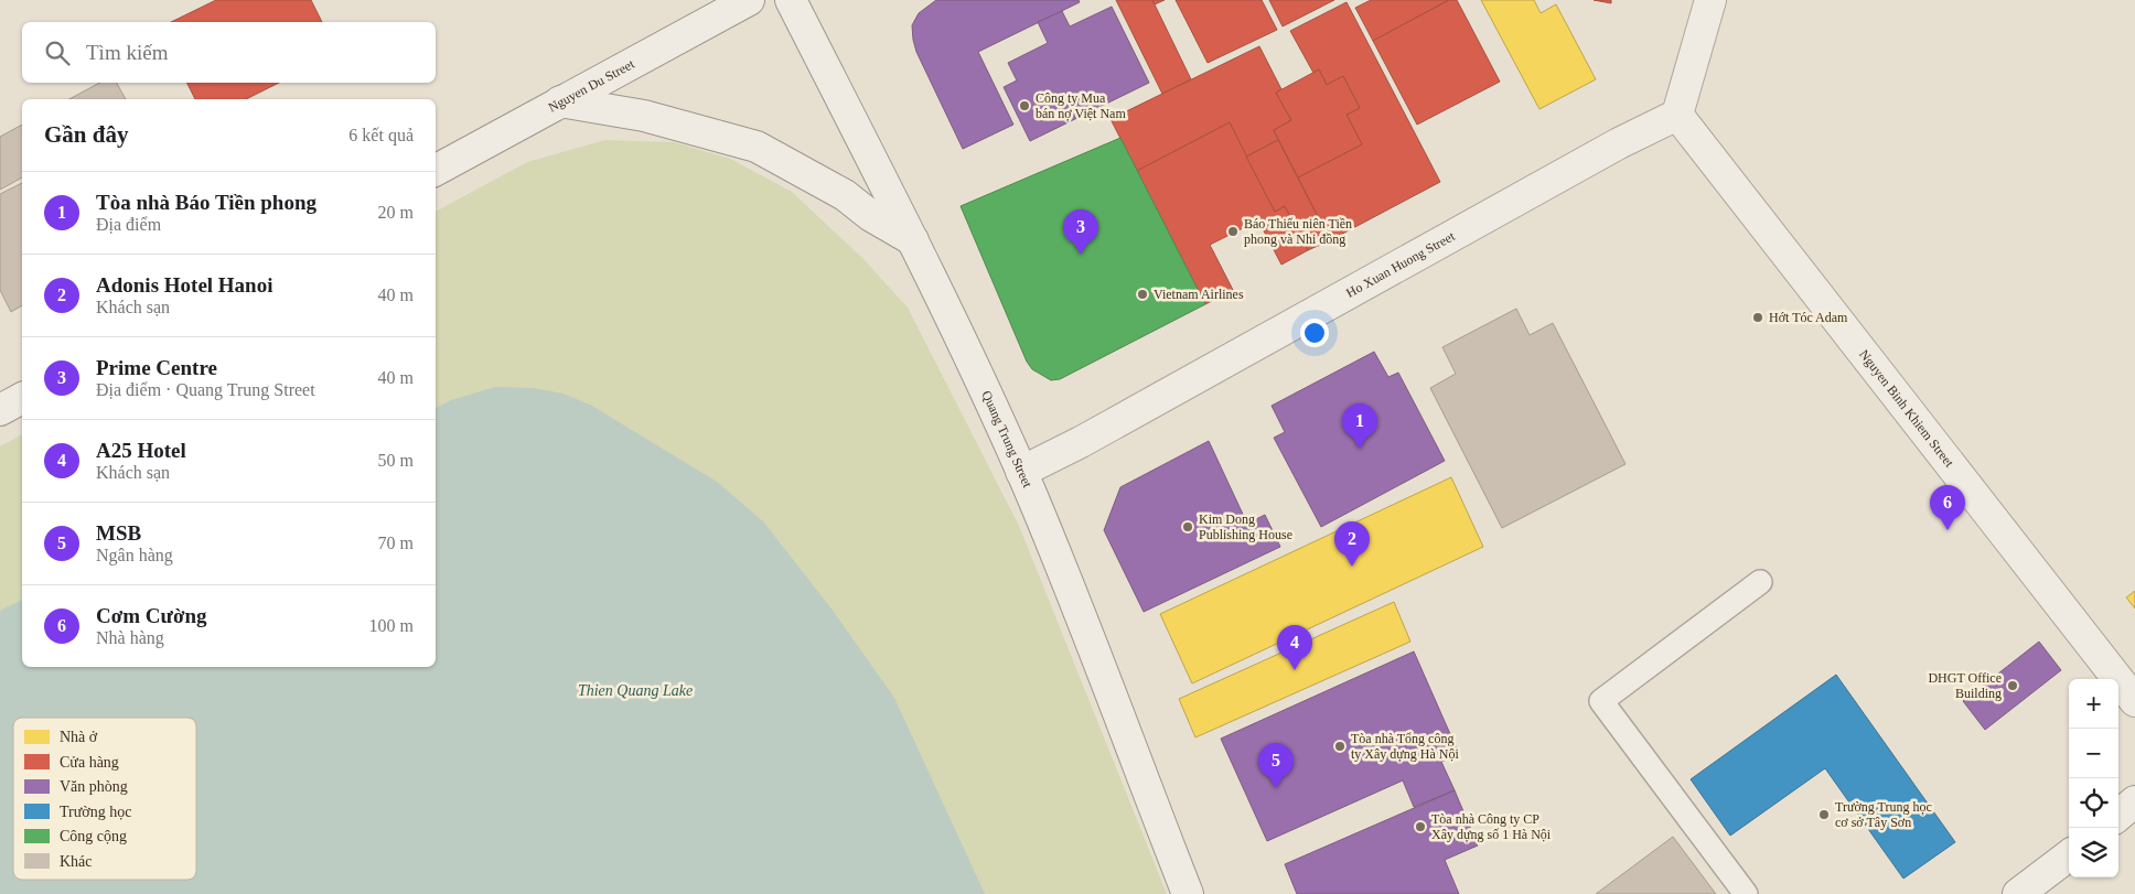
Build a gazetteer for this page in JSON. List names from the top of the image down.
{
  "streets": {
    "street": [
      "Nguyen Du Street",
      "Ho Xuan Huong Street",
      "Nguyen Binh Khiem Street",
      "Quang Trung Street"
    ]
  },
  "crossings": [
    ["Ho Xuan Huong Street", "Nguyen Binh Khiem Street"],
    ["Ho Xuan Huong Street", "Quang Trung Street"]
  ],
  "water": ["Thien Quang Lake"],
  "places": [
    "Công ty Mua bán nợ Việt Nam",
    "Báo Thiếu niên Tiền phong và Nhi đồng",
    "Vietnam Airlines",
    "Hớt Tóc Adam",
    "Kim Dong Publishing House",
    "DHGT Office Building",
    "Tòa nhà Tổng công ty Xây dựng Hà Nội",
    "Trường Trung học cơ sở Tây Sơn",
    "Tòa nhà Công ty CP Xây dựng số 1 Hà Nội"
  ],
  "legend": [
    "Nhà ở",
    "Cửa hàng",
    "Văn phòng",
    "Trường học",
    "Công cộng",
    "Khác"
  ],
  "page": {
    "search": "Tìm kiếm",
    "heading": ["Gần đây", "6 kết quả"],
    "list": [
      {
        "mark": "1",
        "name": "Tòa nhà Báo Tiền phong",
        "note": "Địa điểm",
        "value": "20 m"
      },
      {
        "mark": "2",
        "name": "Adonis Hotel Hanoi",
        "note": "Khách sạn",
        "value": "40 m"
      },
      {
        "mark": "3",
        "name": "Prime Centre",
        "note": "Địa điểm · Quang Trung Street",
        "value": "40 m"
      },
      {
        "mark": "4",
        "name": "A25 Hotel",
        "note": "Khách sạn",
        "value": "50 m"
      },
      {
        "mark": "5",
        "name": "MSB",
        "note": "Ngân hàng",
        "value": "70 m"
      },
      {
        "mark": "6",
        "name": "Cơm Cường",
        "note": "Nhà hàng",
        "value": "100 m"
      }
    ],
    "pins": [
      "3",
      "1",
      "6",
      "2",
      "4",
      "5"
    ],
    "map_buttons": ["+", "−"]
  }
}
